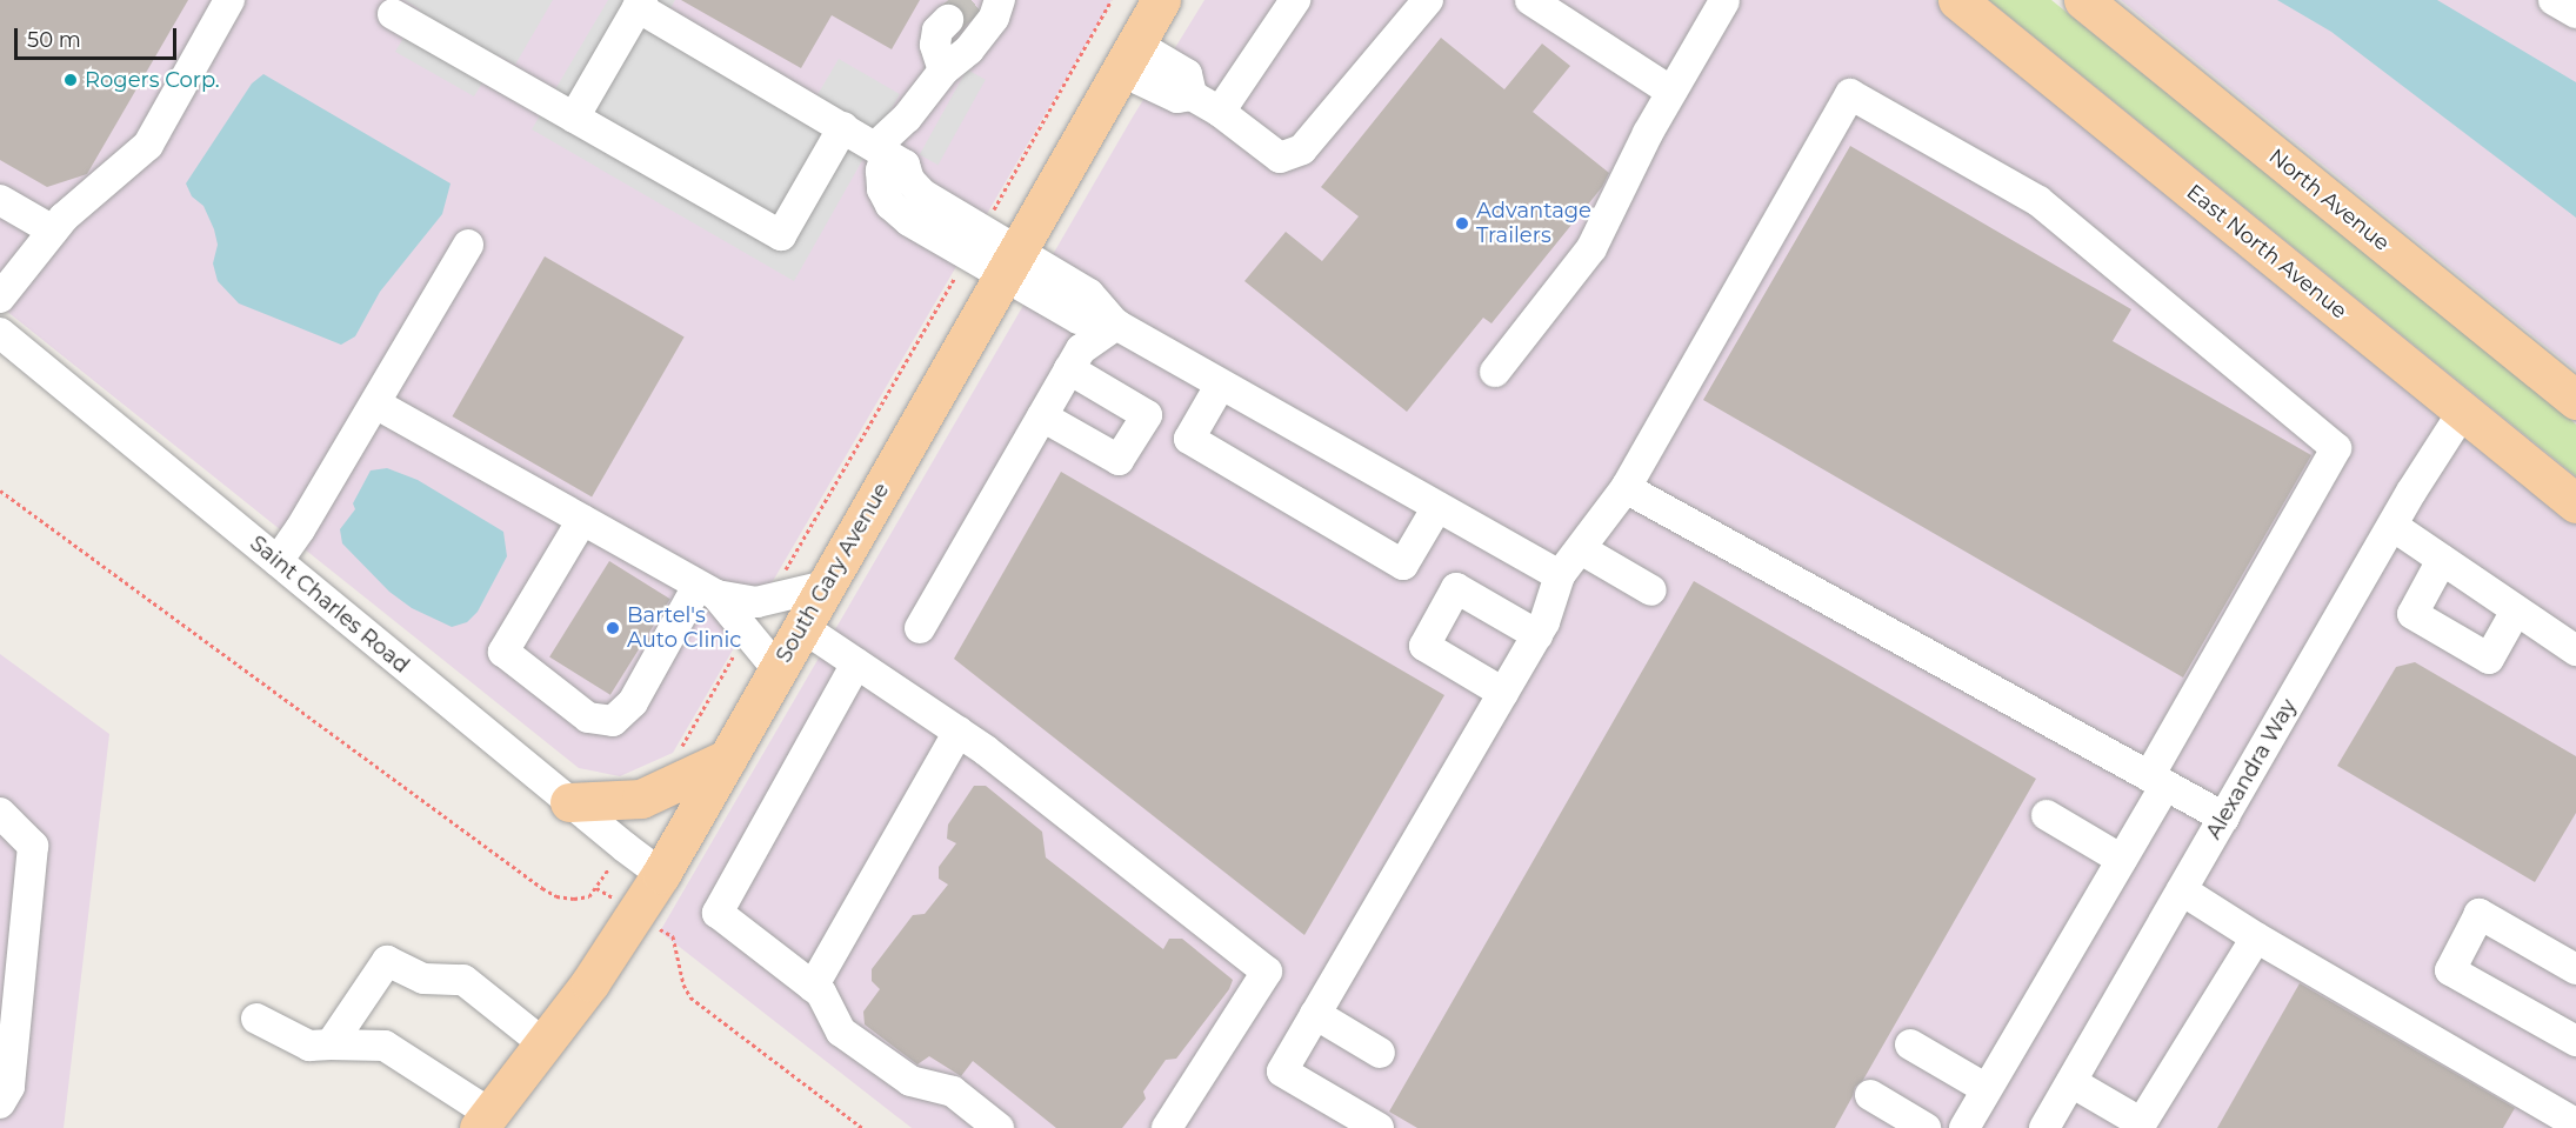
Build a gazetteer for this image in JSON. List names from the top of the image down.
{
  "streets": {
    "main road": ["North Avenue", "East North Avenue", "South Gary Avenue"],
    "street": ["Saint Charles Road", "Alexandra Way"]
  },
  "crossings": [
    ["East North Avenue", "Alexandra Way"],
    ["South Gary Avenue", "Saint Charles Road"]
  ],
  "places": ["Rogers Corp.", "Advantage Trailers", "Bartel's Auto Clinic"],
  "scale_bar": "50 m"
}
